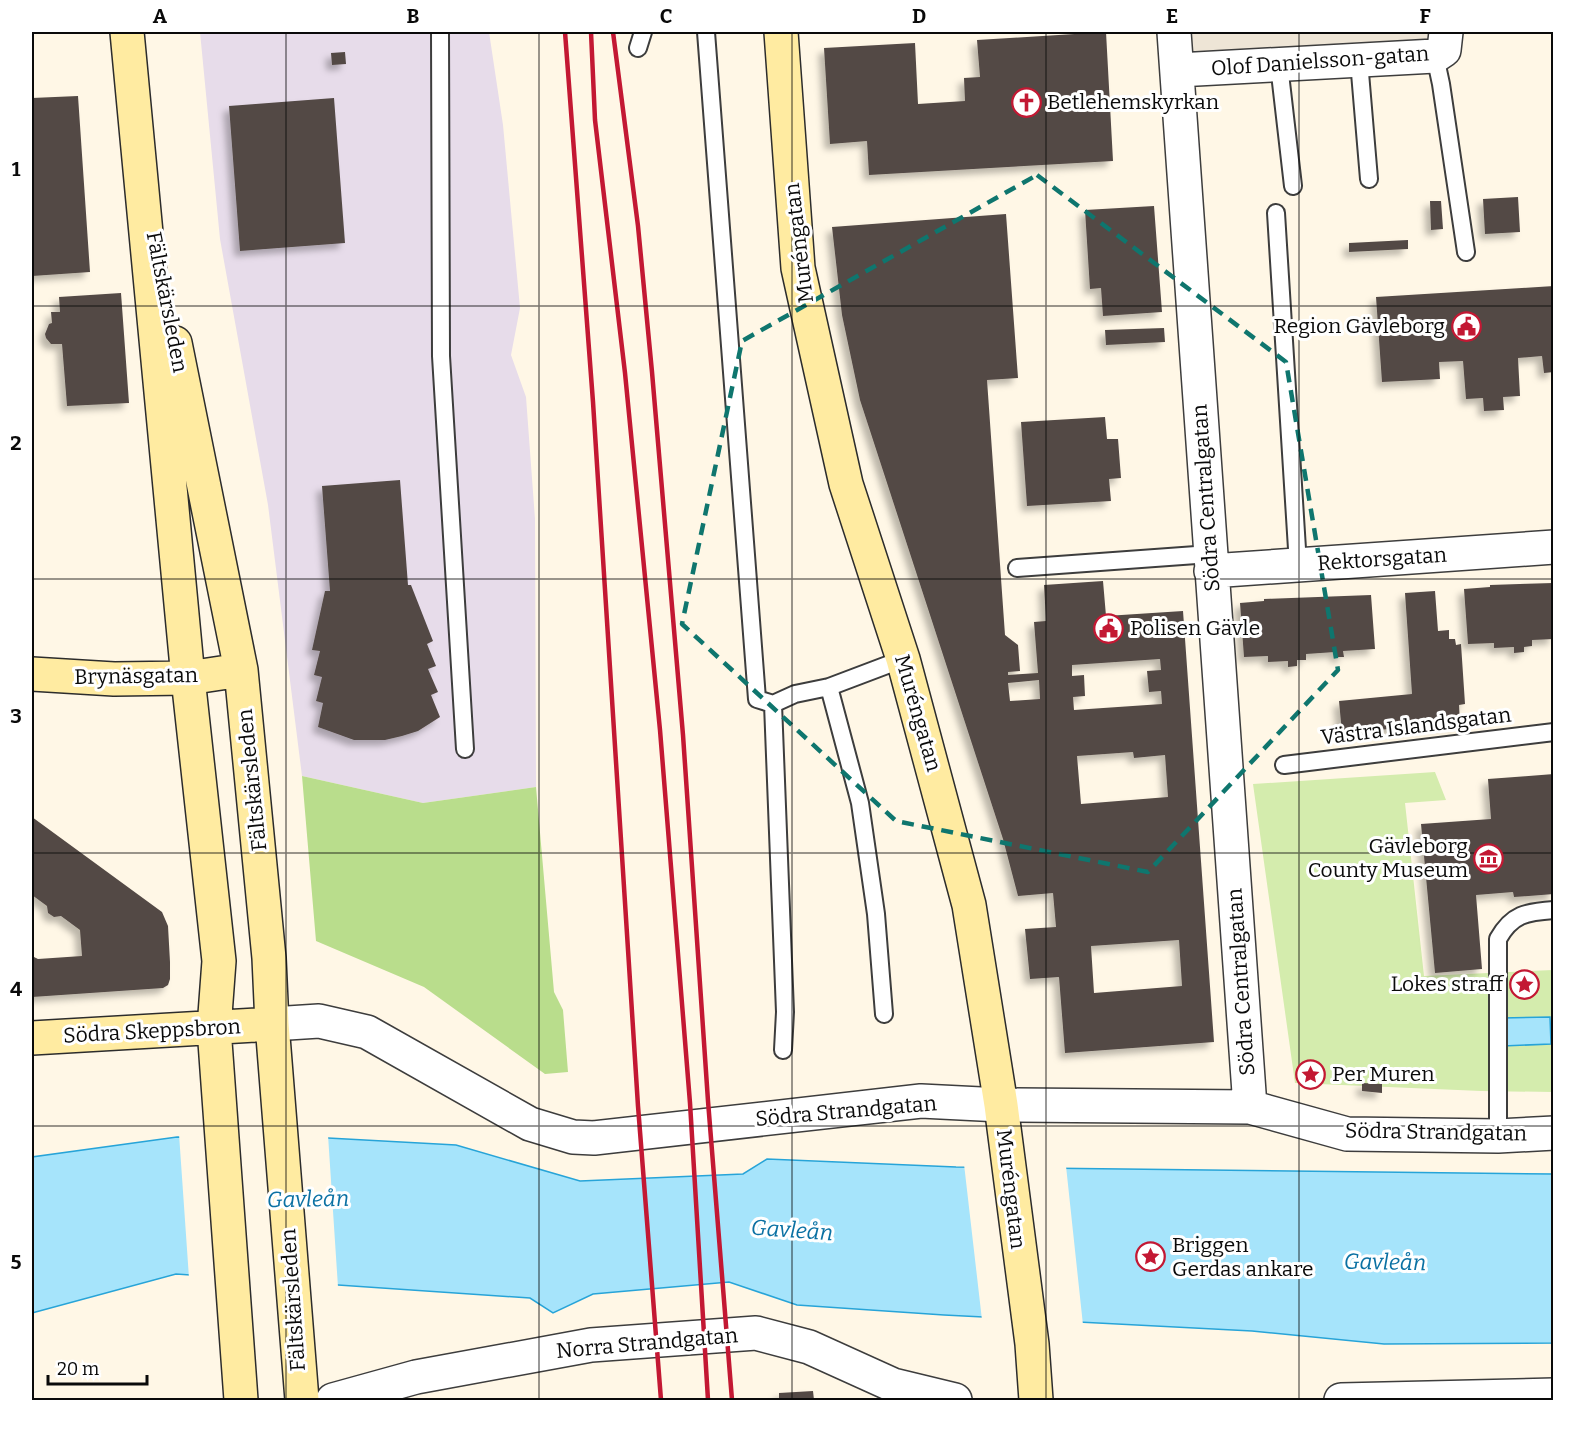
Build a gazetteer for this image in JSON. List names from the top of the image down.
{
  "streets": {
    "main road": [
      "Muréngatan",
      "Fältskärsleden",
      "Brynäsgatan",
      "Södra Skeppsbron"
    ],
    "street": [
      "Olof Danielsson-gatan",
      "Södra Centralgatan",
      "Rektorsgatan",
      "Södra Strandgatan",
      "Norra Strandgatan"
    ],
    "lane": ["Västra Islandsgatan"]
  },
  "crossings": [
    ["Olof Danielsson-gatan", "Södra Centralgatan"],
    ["Muréngatan", "Södra Strandgatan"],
    ["Fältskärsleden", "Brynäsgatan"],
    ["Fältskärsleden", "Södra Skeppsbron"],
    ["Fältskärsleden", "Södra Strandgatan"],
    ["Södra Centralgatan", "Rektorsgatan"],
    ["Södra Centralgatan", "Södra Strandgatan"],
    ["Södra Skeppsbron", "Södra Strandgatan"]
  ],
  "water": ["Gavleån"],
  "places": {
    "church": ["Betlehemskyrkan"],
    "public building": ["Region Gävleborg", "Polisen Gävle"],
    "museum": ["Gävleborg County Museum"],
    "place": ["Lokes straff", "Per Muren", "Briggen Gerdas ankare"]
  },
  "scale_bar": "20 m",
  "grid": {
    "columns": [
      "A",
      "B",
      "C",
      "D",
      "E",
      "F"
    ],
    "rows": [
      "1",
      "2",
      "3",
      "4",
      "5"
    ]
  }
}
